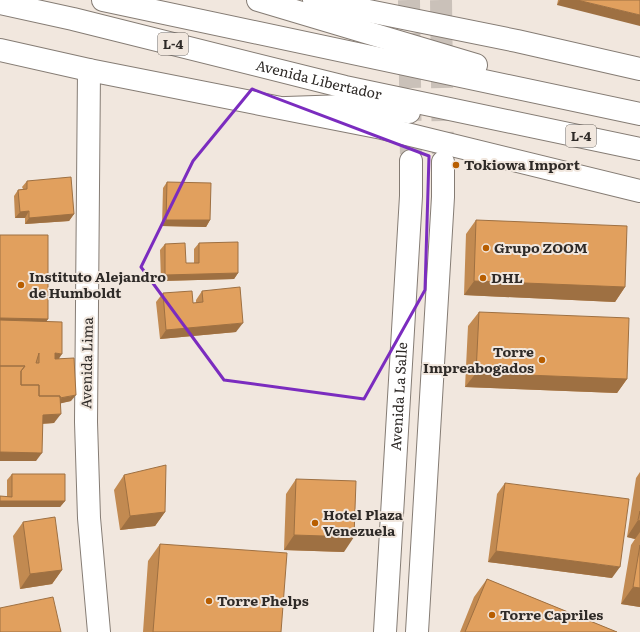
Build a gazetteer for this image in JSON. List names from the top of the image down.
{
  "streets": {
    "main road": [
      "L-4",
      "Avenida Libertador",
      "Avenida Lima",
      "Avenida La Salle"
    ]
  },
  "crossings": [
    ["L-4", "Avenida Libertador"],
    ["L-4", "Avenida Lima"]
  ],
  "places": [
    "Tokiowa Import",
    "Grupo ZOOM",
    "DHL",
    "Instituto Alejandro de Humboldt",
    "Torre Impreabogados",
    "Hotel Plaza Venezuela",
    "Torre Phelps",
    "Torre Capriles"
  ]
}
